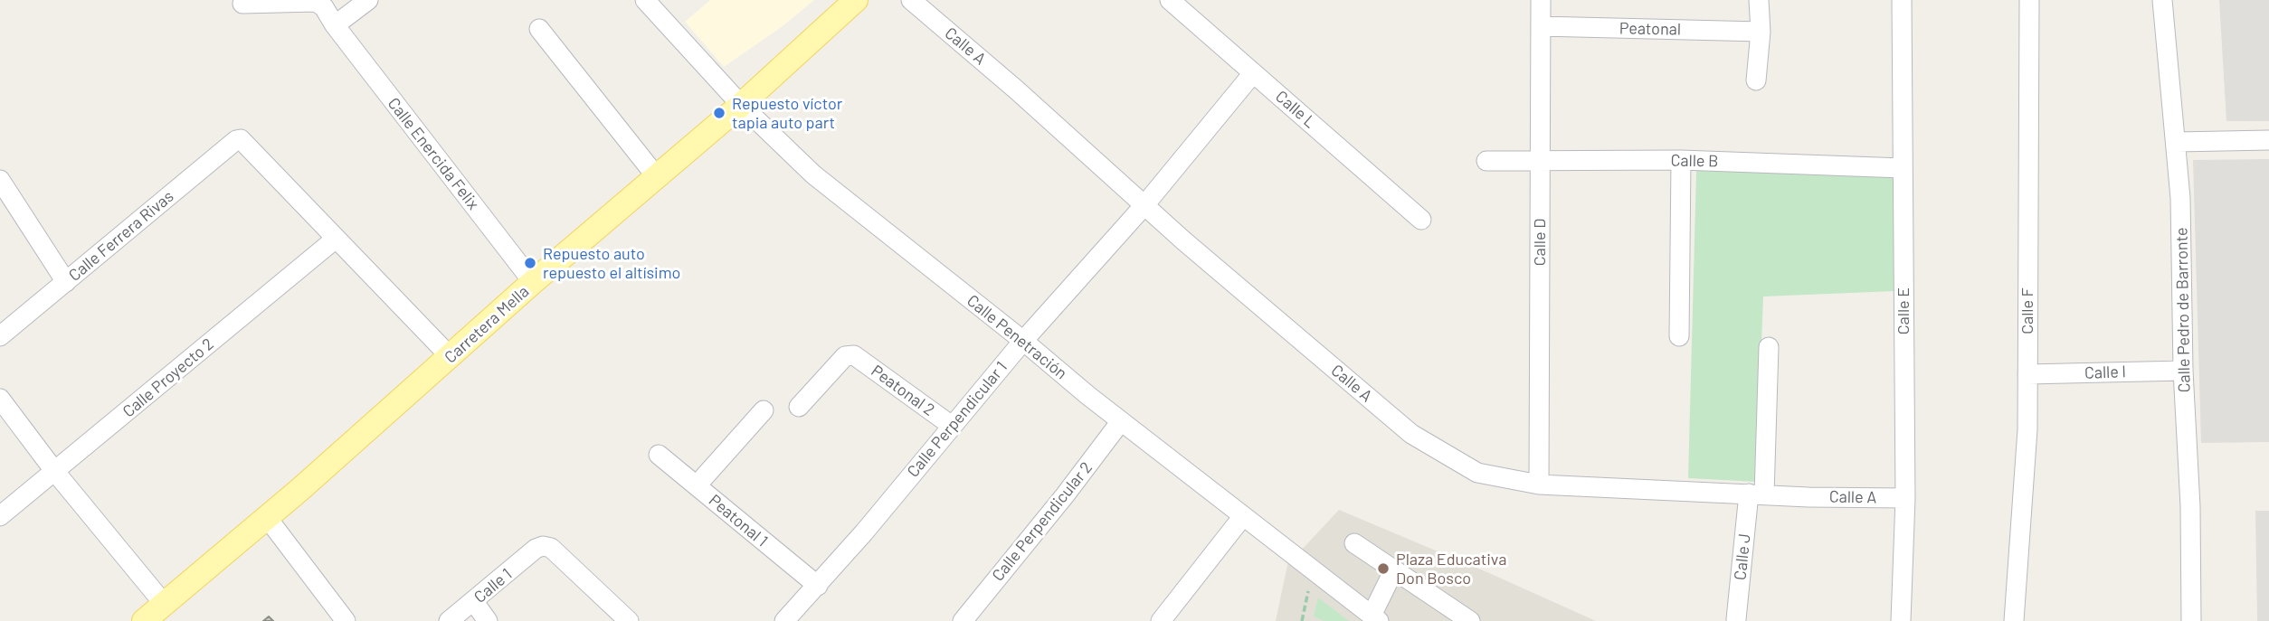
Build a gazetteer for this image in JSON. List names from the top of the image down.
{
  "streets": {
    "main road": ["Carretera Mella"],
    "street": [
      "Peatonal",
      "Calle A",
      "Calle L",
      "Calle Enercida Felix",
      "Calle B",
      "Calle Ferrera Rivas",
      "Calle D",
      "Calle Pedro de Barronte",
      "Calle E",
      "Calle F",
      "Calle Penetración",
      "Calle I",
      "Calle Proyecto 2",
      "Peatonal 2",
      "Calle Perpendicular 1",
      "Peatonal 1",
      "Calle Perpendicular 2",
      "Calle J",
      "Calle 1"
    ]
  },
  "crossings": [
    ["Peatonal", "Calle D"],
    ["Calle A", "Calle D"],
    ["Calle A", "Calle E"],
    ["Calle A", "Calle Perpendicular 1"],
    ["Calle A", "Calle J"],
    ["Calle L", "Calle Perpendicular 1"],
    ["Calle Enercida Felix", "Carretera Mella"],
    ["Calle B", "Calle D"],
    ["Calle B", "Calle E"],
    ["Calle Ferrera Rivas", "Calle Proyecto 2"],
    ["Calle Pedro de Barronte", "Calle I"],
    ["Calle F", "Calle I"],
    ["Carretera Mella", "Calle Penetración"],
    ["Calle Penetración", "Calle Perpendicular 1"],
    ["Calle Penetración", "Calle Perpendicular 2"],
    ["Peatonal 2", "Calle Perpendicular 1"],
    ["Calle Perpendicular 1", "Peatonal 1"]
  ],
  "places": ["Repuesto víctor tapia auto part", "Repuesto auto repuesto el altísimo", "Plaza Educativa Don Bosco"]
}
